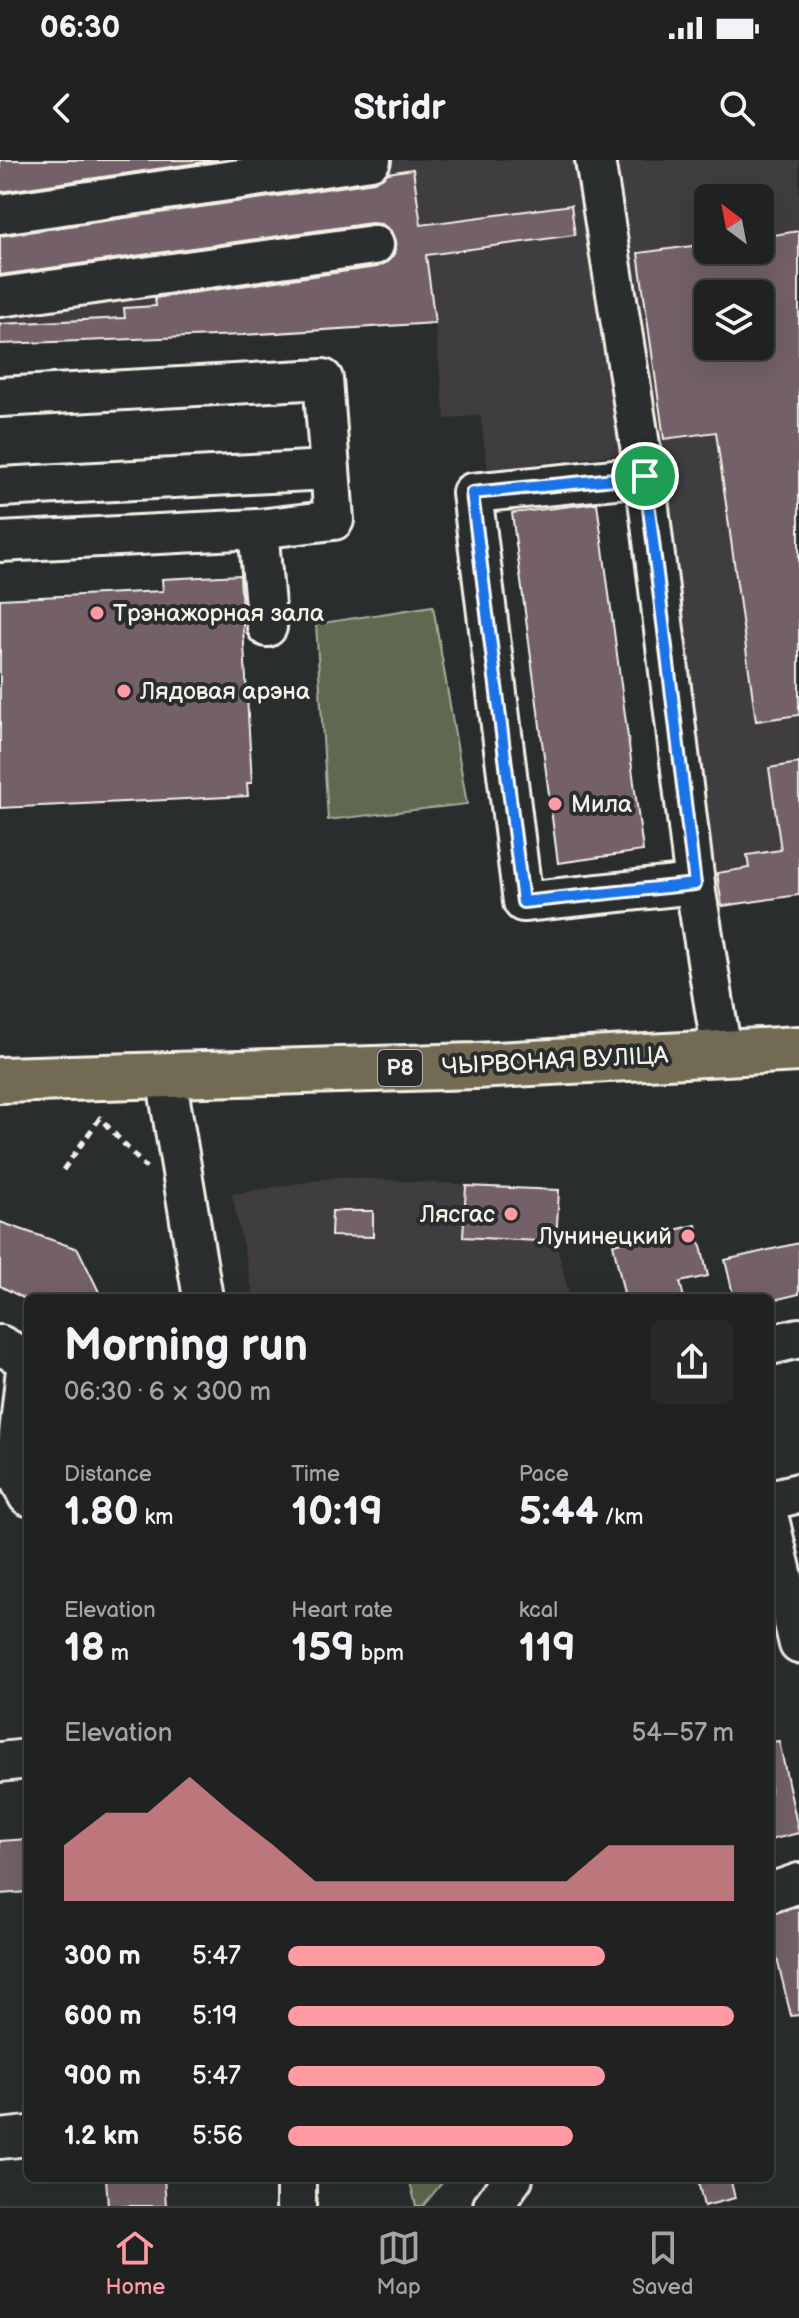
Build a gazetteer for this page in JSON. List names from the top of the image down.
{
  "streets": {
    "main road": ["ЧЫРВОНАЯ ВУЛІЦА", "Р8"]
  },
  "places": [
    "Трэнажорная зала",
    "Лядовая арэна",
    "Мила",
    "Лясгас",
    "Лунинецкий"
  ],
  "north": "top left",
  "page": {
    "status": "06:30",
    "header": "Stridr",
    "heading": ["Morning run", "06:30 · 6 × 300 m"],
    "stats": [
      ["Distance", "1.80 km"],
      ["Time", "10:19"],
      ["Pace", "5:44 /km"],
      ["Elevation", "18 m"],
      ["Heart rate", "159 bpm"],
      ["kcal", "119"]
    ],
    "chart": ["Elevation", "54–57 m"],
    "list": [
      {
        "name": "300 m",
        "note": "5:47"
      },
      {
        "name": "600 m",
        "note": "5:19"
      },
      {
        "name": "900 m",
        "note": "5:47"
      },
      {
        "name": "1.2 km",
        "note": "5:56"
      }
    ],
    "tabs": ["Home", "Map", "Saved"]
  }
}
